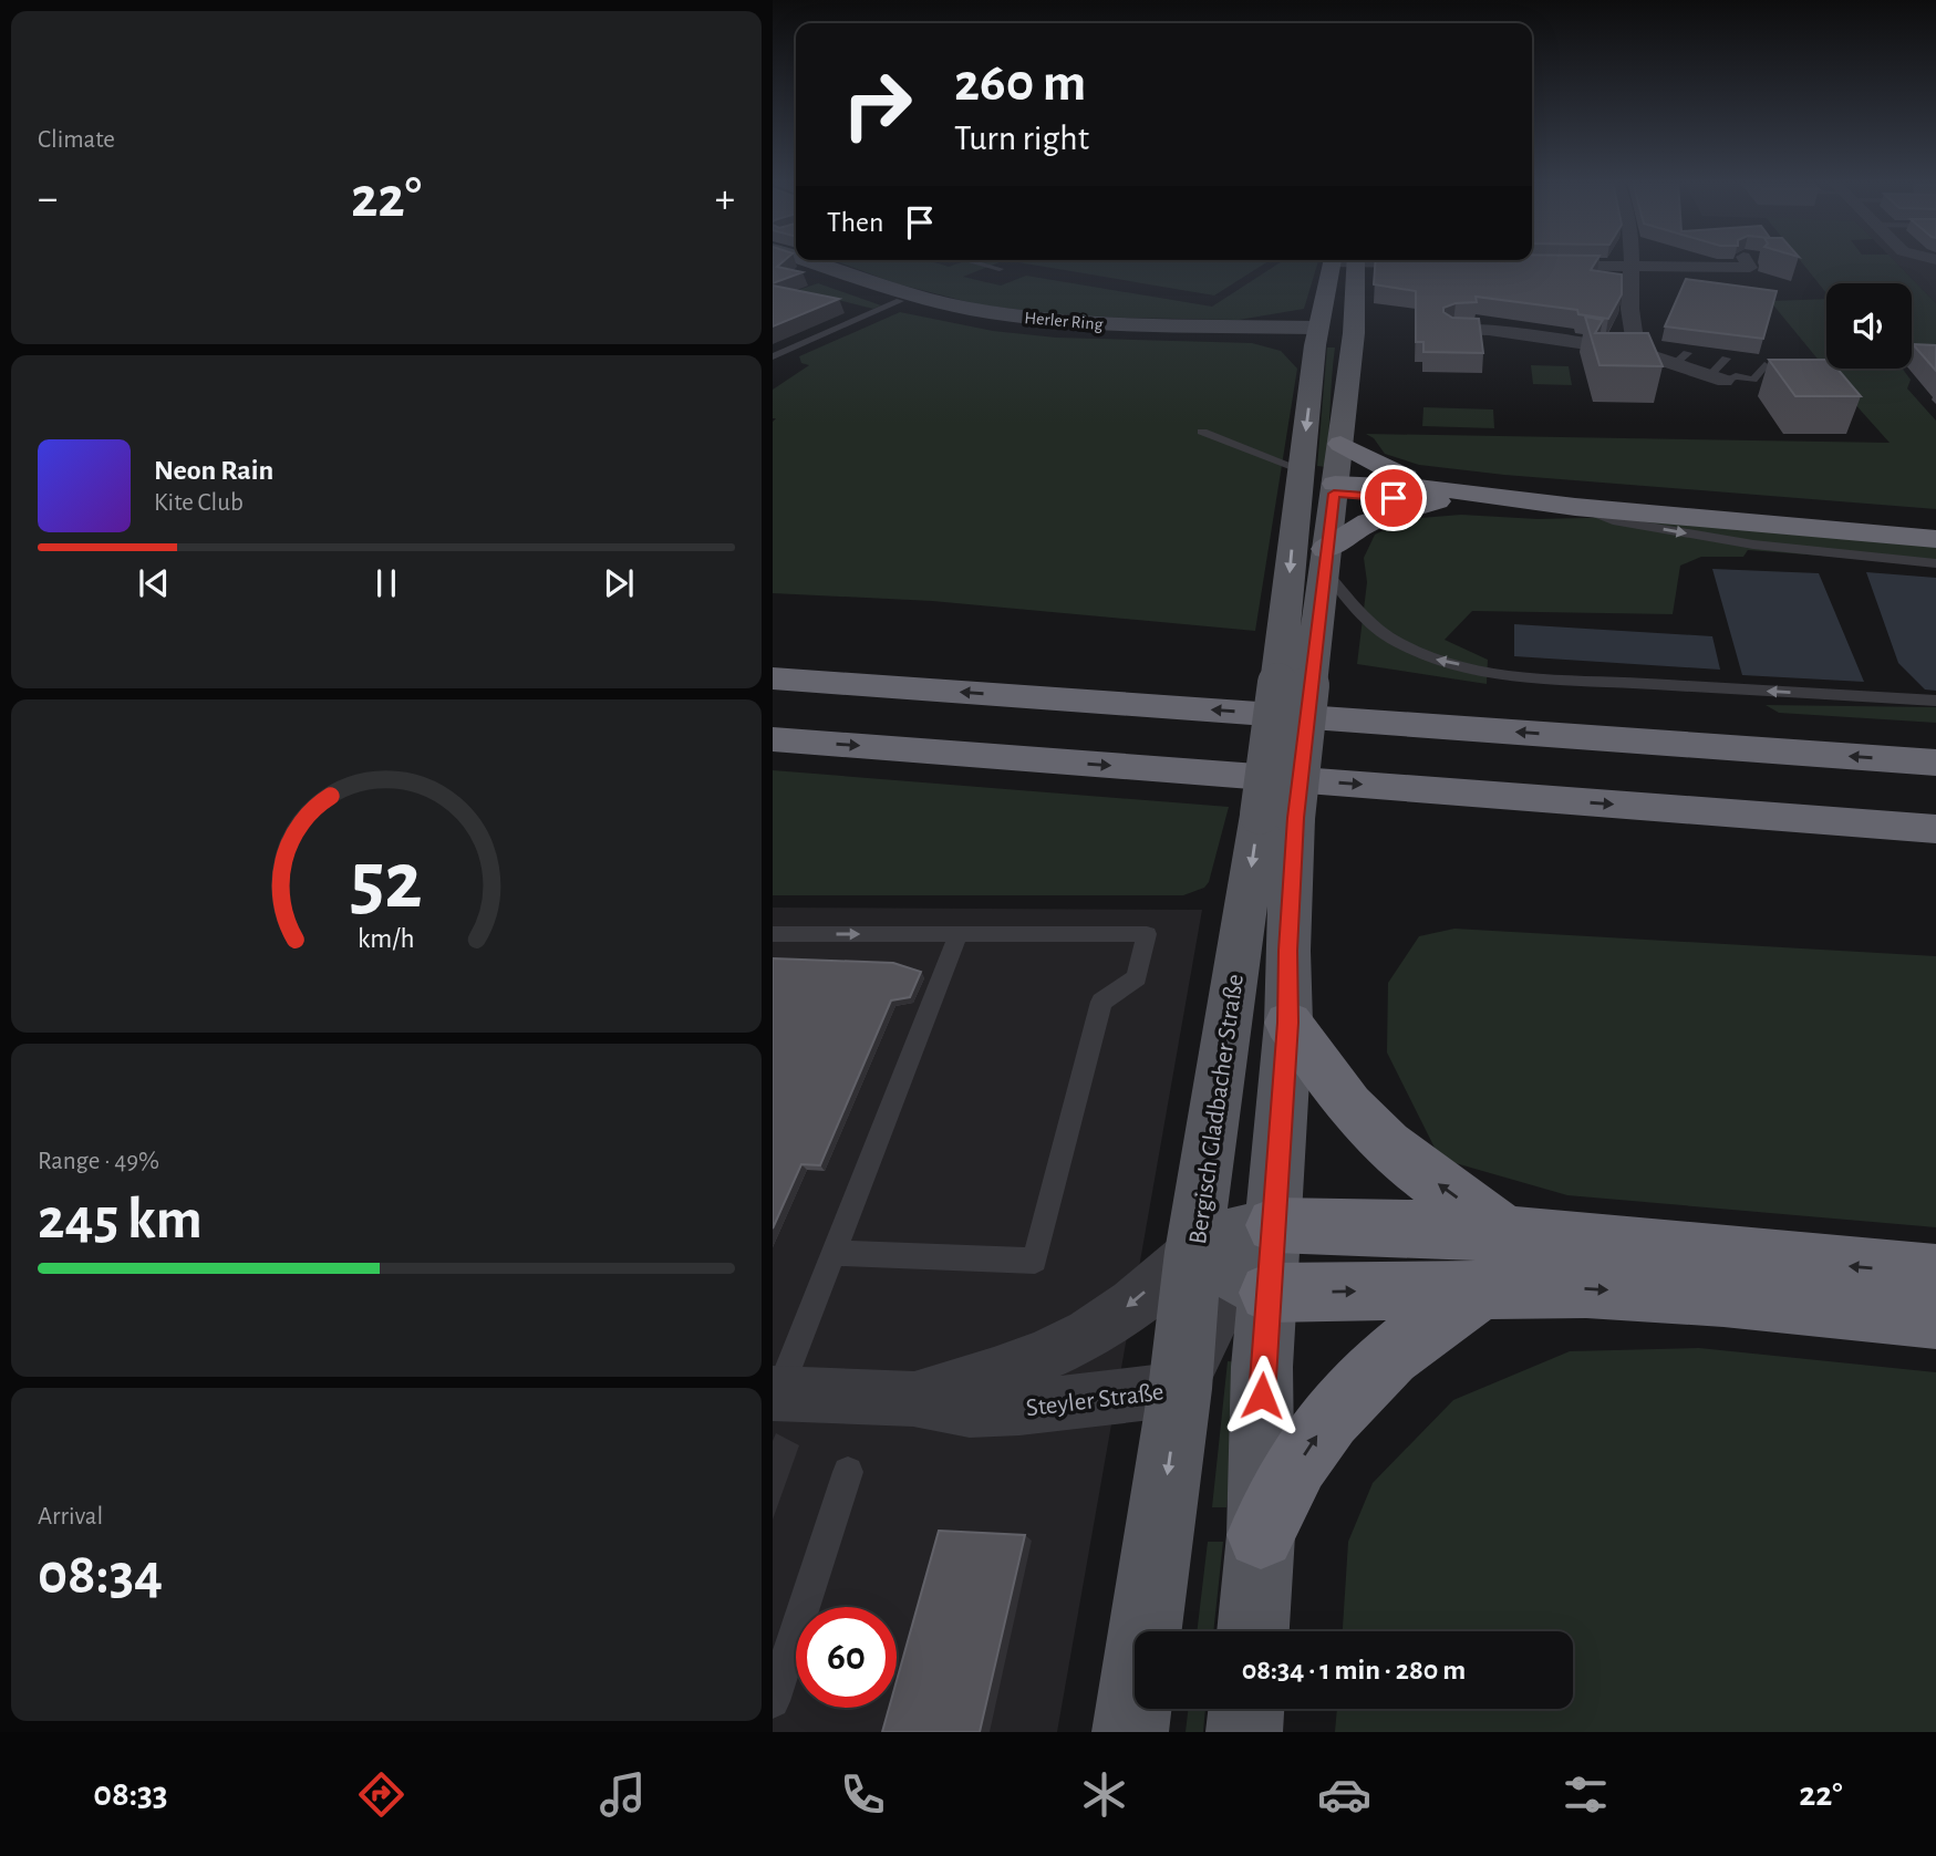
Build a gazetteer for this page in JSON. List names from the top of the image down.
{
  "streets": {
    "main road": ["Herler Ring", "Bergisch Gladbacher Straße"],
    "street": ["Steyler Straße"]
  },
  "crossings": [
    ["Herler Ring", "Bergisch Gladbacher Straße"],
    ["Bergisch Gladbacher Straße", "Steyler Straße"]
  ],
  "one_way": ["Steyler Straße"],
  "page": {
    "tile": [
      "Climate",
      ["Range · 49%", "245 km"],
      ["Arrival", "08:34"]
    ],
    "turn": ["260 m", "Turn right"],
    "heat": ["−", "22°", "+"],
    "then": "Then",
    "song": ["Neon Rain", "Kite Club"],
    "limit": "60",
    "trip": "08:34 · 1 min · 280 m",
    "tabs": ["08:33", "22°"],
    "gauge": ["52", "km/h"]
  }
}
